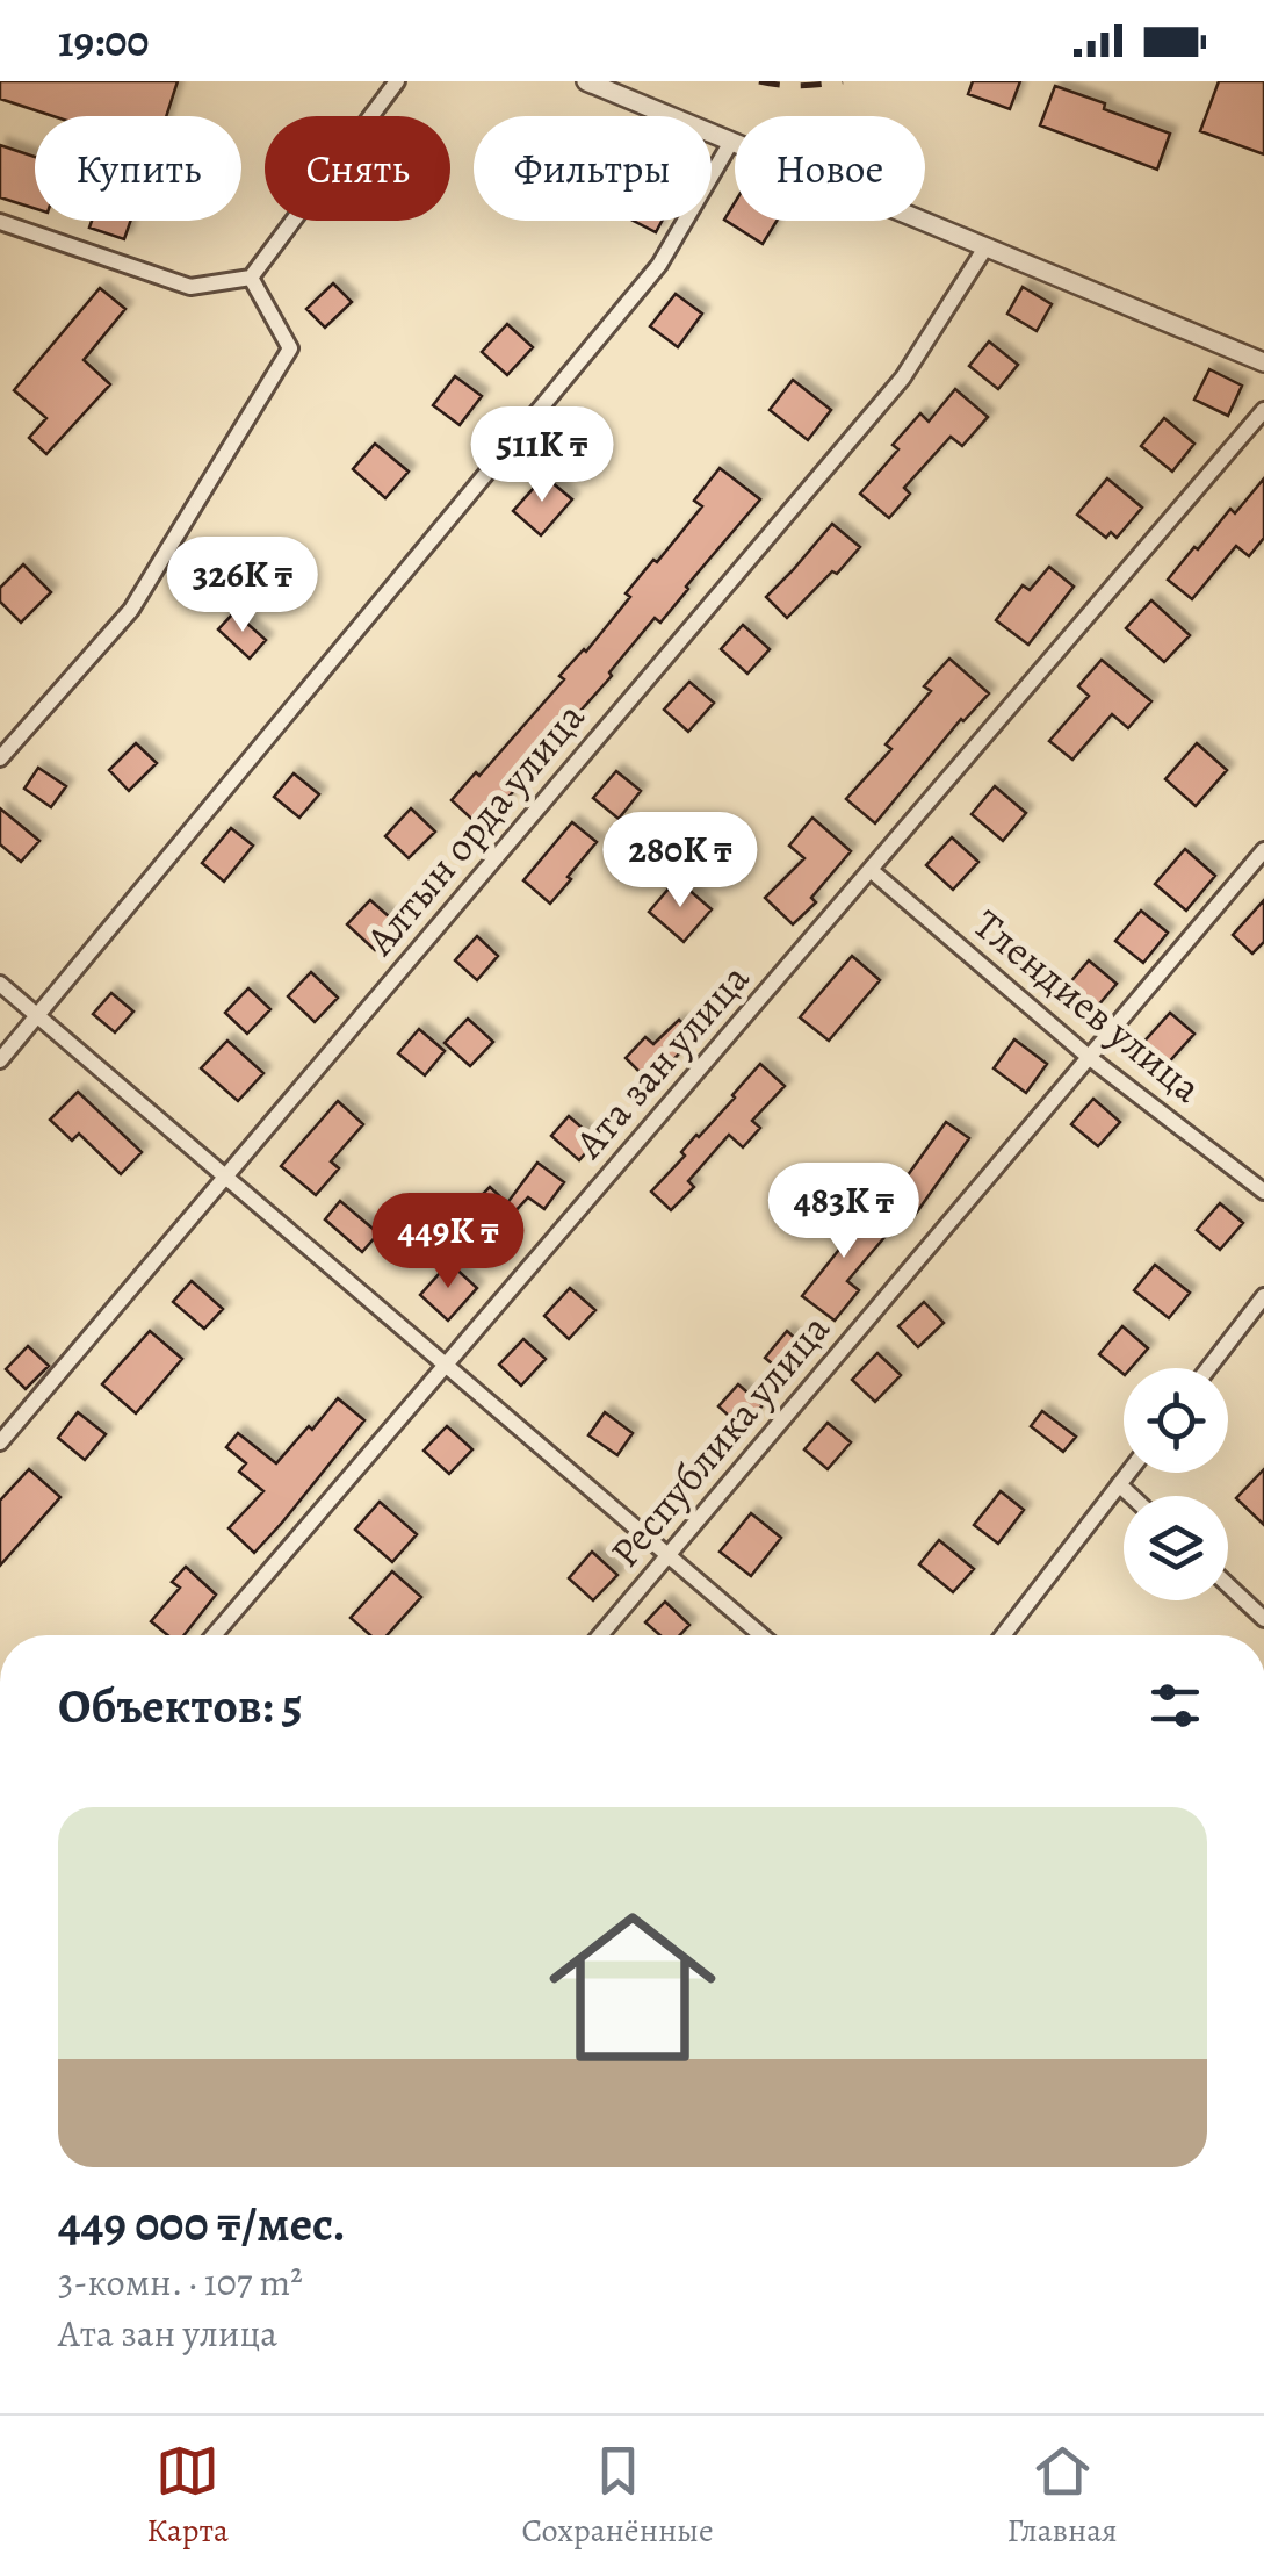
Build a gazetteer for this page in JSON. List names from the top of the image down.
{
  "streets": {
    "street": [
      "Алтын орда улица",
      "Тлендиев улица",
      "Ата зан улица",
      "Республика улица"
    ]
  },
  "crossings": [
    ["Тлендиев улица", "Ата зан улица"],
    ["Тлендиев улица", "Республика улица"]
  ],
  "page": {
    "status": "19:00",
    "chip": [
      "Купить",
      "Снять",
      "Фильтры",
      "Новое"
    ],
    "price": [
      "511K ₸",
      "326K ₸",
      "280K ₸",
      "483K ₸",
      "449K ₸"
    ],
    "heading": "Объектов: 5",
    "list": [
      {
        "name": "449 000 ₸/мес.",
        "note": "3-комн. · 107 m² · Ата зан улица"
      }
    ],
    "tabs": ["Карта", "Сохранённые", "Главная"]
  }
}
